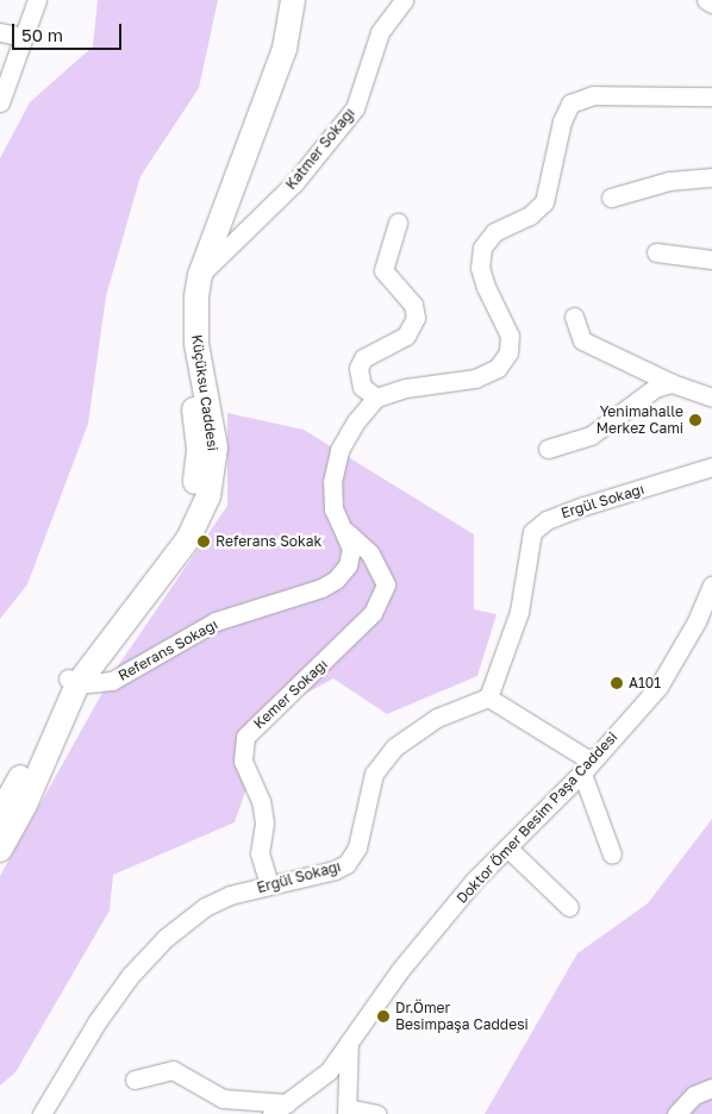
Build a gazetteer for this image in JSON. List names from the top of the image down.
{
  "streets": {
    "main road": ["Küçüksu Caddesi"],
    "street": [
      "Katmer Sokağı",
      "Ergül Sokağı",
      "Referans Sokağı",
      "Kemer Sokağı",
      "Doktor Ömer Besim Paşa Caddesi"
    ]
  },
  "crossings": [
    ["Katmer Sokağı", "Küçüksu Caddesi"],
    ["Küçüksu Caddesi", "Referans Sokağı"],
    ["Ergül Sokağı", "Kemer Sokağı"],
    ["Referans Sokağı", "Kemer Sokağı"]
  ],
  "places": [
    "Yenimahalle Merkez Cami",
    "Referans Sokak",
    "A101",
    "Dr.Ömer Besimpaşa Caddesi"
  ],
  "scale_bar": "50 m"
}
